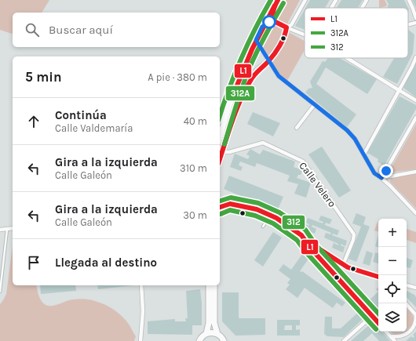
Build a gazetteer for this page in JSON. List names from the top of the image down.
{
  "streets": {
    "street": ["Calle Velero"]
  },
  "lines": ["transit line L1", "transit line 312", "transit line 312A"],
  "legend": ["L1", "312A", "312"],
  "page": {
    "search": "Buscar aquí",
    "heading": ["5 min", "A pie · 380 m"],
    "list": [
      ["Continúa", "Calle Valdemaría", "40 m"],
      ["Gira a la izquierda", "Calle Galeón", "310 m"],
      ["Gira a la izquierda", "Calle Galeón", "30 m"],
      "Llegada al destino"
    ],
    "map_buttons": ["+", "−"]
  }
}
